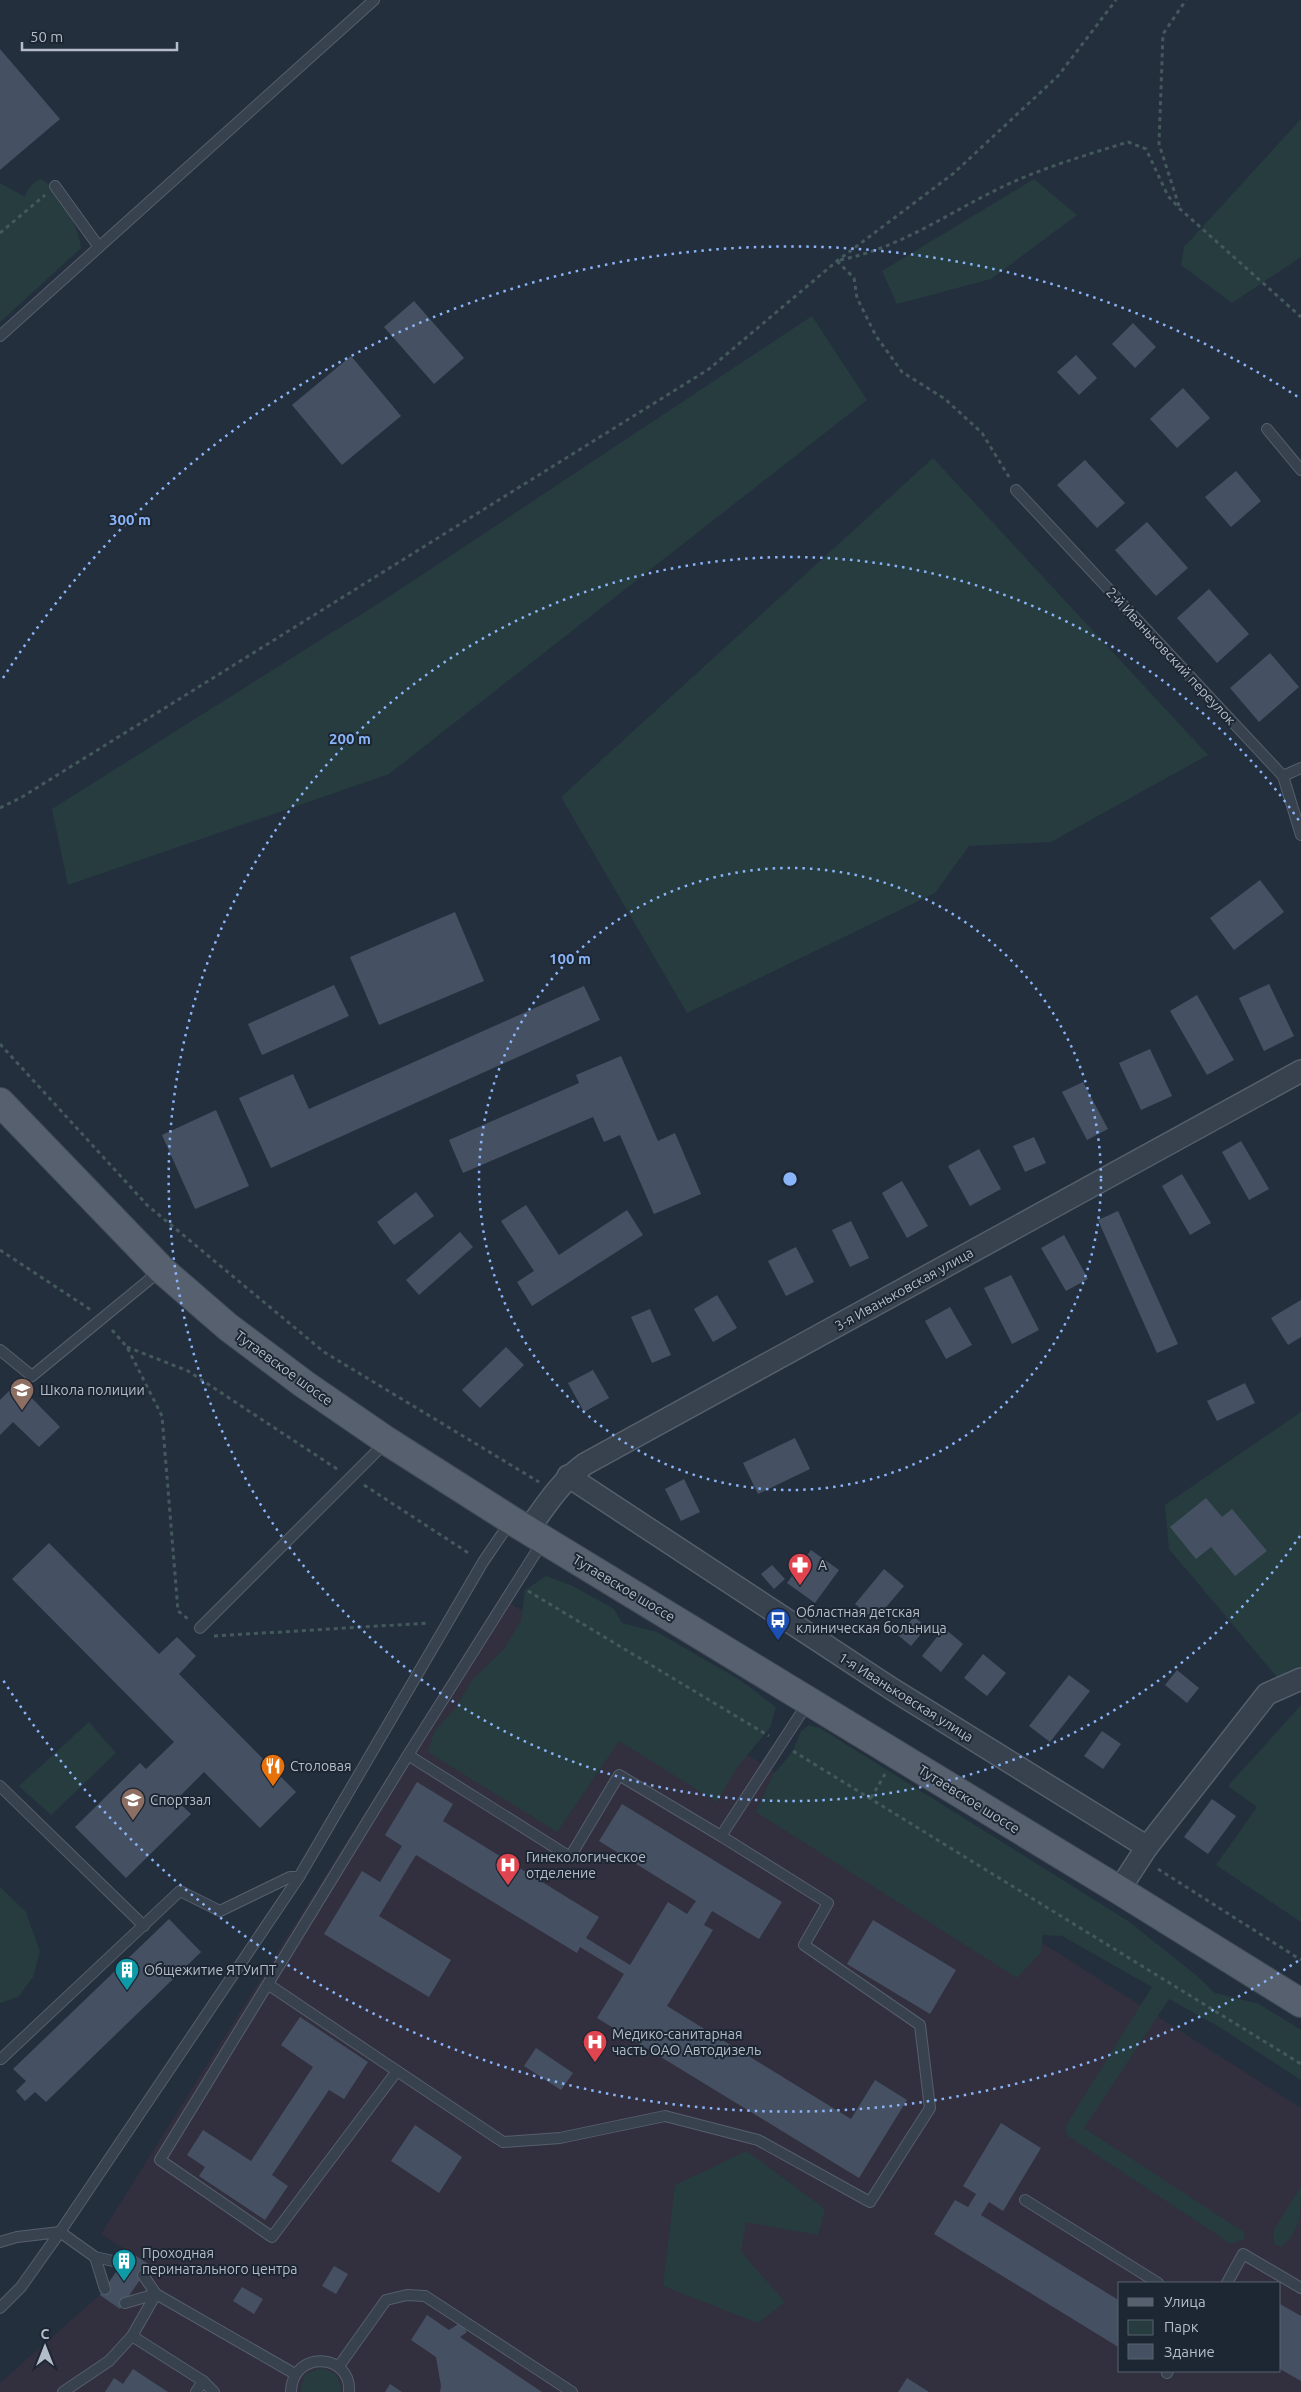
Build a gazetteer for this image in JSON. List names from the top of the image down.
{
  "streets": {
    "main road": ["Тутаевское шоссе"],
    "street": ["3-я Иваньковская улица", "1-я Иваньковская улица"],
    "lane": ["2-й Иваньковский переулок"]
  },
  "crossings": [
    ["3-я Иваньковская улица", "Тутаевское шоссе"],
    ["3-я Иваньковская улица", "1-я Иваньковская улица"]
  ],
  "places": {
    "school or university": ["Школа полиции", "Спортзал"],
    "pharmacy": ["А"],
    "bus stop": ["Областная детская клиническая больница"],
    "restaurant": ["Столовая"],
    "hospital": ["Гинекологическое отделение", "Медико-санитарная часть ОАО Автодизель"],
    "building": ["Общежитие ЯТУиПТ", "Проходная перинатального центра"]
  },
  "legend": ["Улица", "Парк", "Здание"],
  "scale_bar": "50 m",
  "north": "top",
  "rings": ["300 m", "200 m", "100 m"]
}
